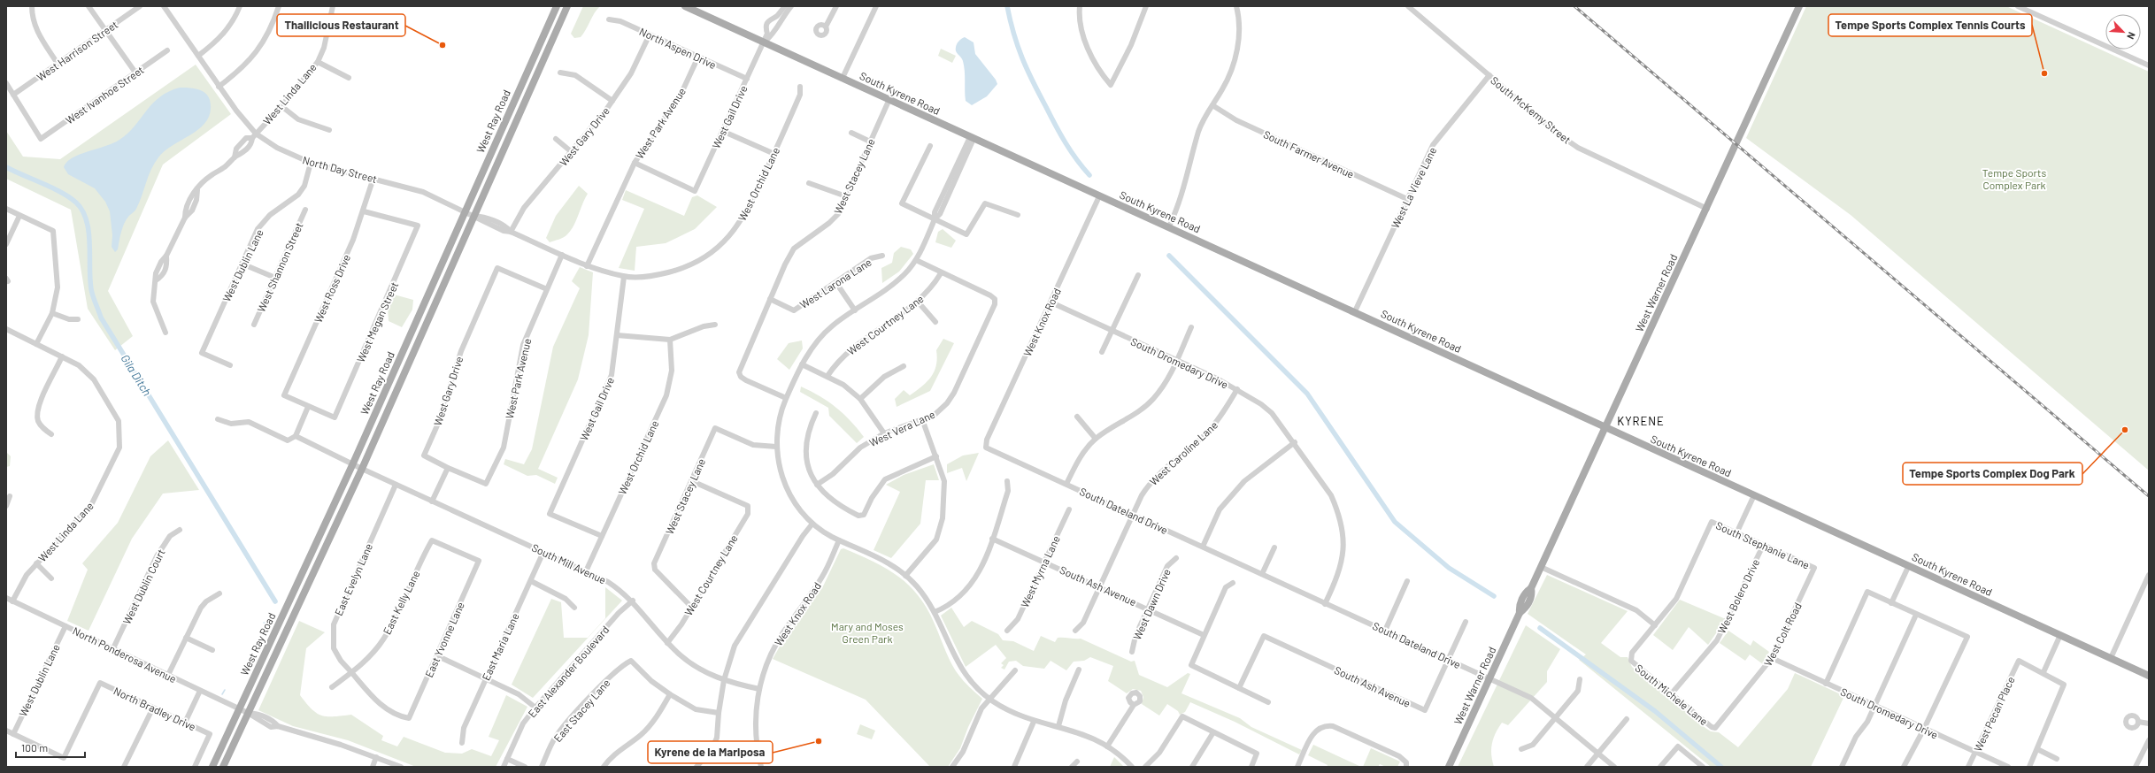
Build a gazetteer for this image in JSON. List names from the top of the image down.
{
  "streets": {
    "main road": ["South Kyrene Road", "West Ray Road", "West Warner Road"],
    "street": [
      "North Aspen Drive",
      "West Harrison Street",
      "West Linda Lane",
      "West Ivanhoe Street",
      "South McKemy Street",
      "West Gail Drive",
      "West Park Avenue",
      "West Gary Drive",
      "South Farmer Avenue",
      "North Day Street",
      "West Stacey Lane",
      "West Orchid Lane",
      "West La Vieve Lane",
      "West Dublin Lane",
      "West Shannon Street",
      "West Larona Lane",
      "West Ross Drive",
      "West Megan Street",
      "West Knox Road",
      "West Courtney Lane",
      "South Dromedary Drive",
      "West Vera Lane",
      "West Caroline Lane",
      "South Dateland Drive",
      "South Stephanie Lane",
      "South Mill Avenue",
      "West Myrna Lane",
      "East Evelyn Lane",
      "South Ash Avenue",
      "West Dublin Court",
      "West Bolero Drive",
      "East Kelly Lane",
      "West Dawn Drive",
      "West Colt Road",
      "East Yvonne Lane",
      "East Maria Lane",
      "North Ponderosa Avenue",
      "East Alexander Boulevard",
      "South Michele Lane",
      "North Bradley Drive",
      "East Stacey Lane",
      "West Pecan Place"
    ]
  },
  "crossings": [
    ["North Aspen Drive", "West Gail Drive"],
    ["North Aspen Drive", "West Park Avenue"],
    ["North Aspen Drive", "West Gary Drive"],
    ["West Harrison Street", "West Ivanhoe Street"],
    ["South Kyrene Road", "West Gail Drive"],
    ["South Kyrene Road", "West Stacey Lane"],
    ["South Kyrene Road", "West La Vieve Lane"],
    ["South Kyrene Road", "West Warner Road"],
    ["South Kyrene Road", "West Knox Road"],
    ["West Linda Lane", "North Day Street"],
    ["West Linda Lane", "North Ponderosa Avenue"],
    ["South McKemy Street", "West La Vieve Lane"],
    ["South McKemy Street", "West Warner Road"],
    ["West Gail Drive", "West Park Avenue"],
    ["West Gail Drive", "North Day Street"],
    ["West Gail Drive", "West Orchid Lane"],
    ["West Ray Road", "North Day Street"],
    ["West Ray Road", "South Mill Avenue"],
    ["West Ray Road", "North Ponderosa Avenue"],
    ["West Park Avenue", "West Gary Drive"],
    ["West Park Avenue", "North Day Street"],
    ["West Gary Drive", "North Day Street"],
    ["South Farmer Avenue", "West La Vieve Lane"],
    ["North Day Street", "West Orchid Lane"],
    ["North Day Street", "West Dublin Lane"],
    ["North Day Street", "West Ross Drive"],
    ["West Stacey Lane", "West Larona Lane"],
    ["West Stacey Lane", "West Courtney Lane"],
    ["West Orchid Lane", "South Mill Avenue"],
    ["West Dublin Lane", "North Ponderosa Avenue"],
    ["West Dublin Lane", "North Bradley Drive"],
    ["West Ross Drive", "West Megan Street"],
    ["West Warner Road", "South Dateland Drive"],
    ["West Knox Road", "South Dromedary Drive"],
    ["West Knox Road", "South Dateland Drive"],
    ["West Knox Road", "South Mill Avenue"],
    ["West Courtney Lane", "West Vera Lane"],
    ["West Courtney Lane", "South Mill Avenue"],
    ["South Dromedary Drive", "West Caroline Lane"],
    ["South Dromedary Drive", "South Dateland Drive"],
    ["South Dromedary Drive", "West Colt Road"],
    ["South Dromedary Drive", "West Pecan Place"],
    ["West Caroline Lane", "South Dateland Drive"],
    ["West Caroline Lane", "South Ash Avenue"],
    ["South Dateland Drive", "South Ash Avenue"],
    ["South Stephanie Lane", "West Bolero Drive"],
    ["South Stephanie Lane", "West Colt Road"],
    ["South Stephanie Lane", "South Michele Lane"],
    ["South Mill Avenue", "East Evelyn Lane"],
    ["South Mill Avenue", "East Maria Lane"],
    ["South Mill Avenue", "East Alexander Boulevard"],
    ["West Myrna Lane", "South Ash Avenue"],
    ["East Evelyn Lane", "East Kelly Lane"],
    ["East Evelyn Lane", "East Yvonne Lane"],
    ["South Ash Avenue", "West Dawn Drive"],
    ["West Dublin Court", "North Ponderosa Avenue"],
    ["West Bolero Drive", "South Michele Lane"],
    ["East Kelly Lane", "East Yvonne Lane"],
    ["West Colt Road", "South Michele Lane"]
  ],
  "districts": ["KYRENE"],
  "water": ["Gila Ditch"],
  "parks": ["Tempe Sports Complex Park", "Mary and Moses Green Park"],
  "places": [
    "Thailicious Restaurant",
    "Tempe Sports Complex Tennis Courts",
    "Tempe Sports Complex Dog Park",
    "Kyrene de la Mariposa"
  ],
  "scale_bar": "100 m",
  "north": "bottom right"
}
